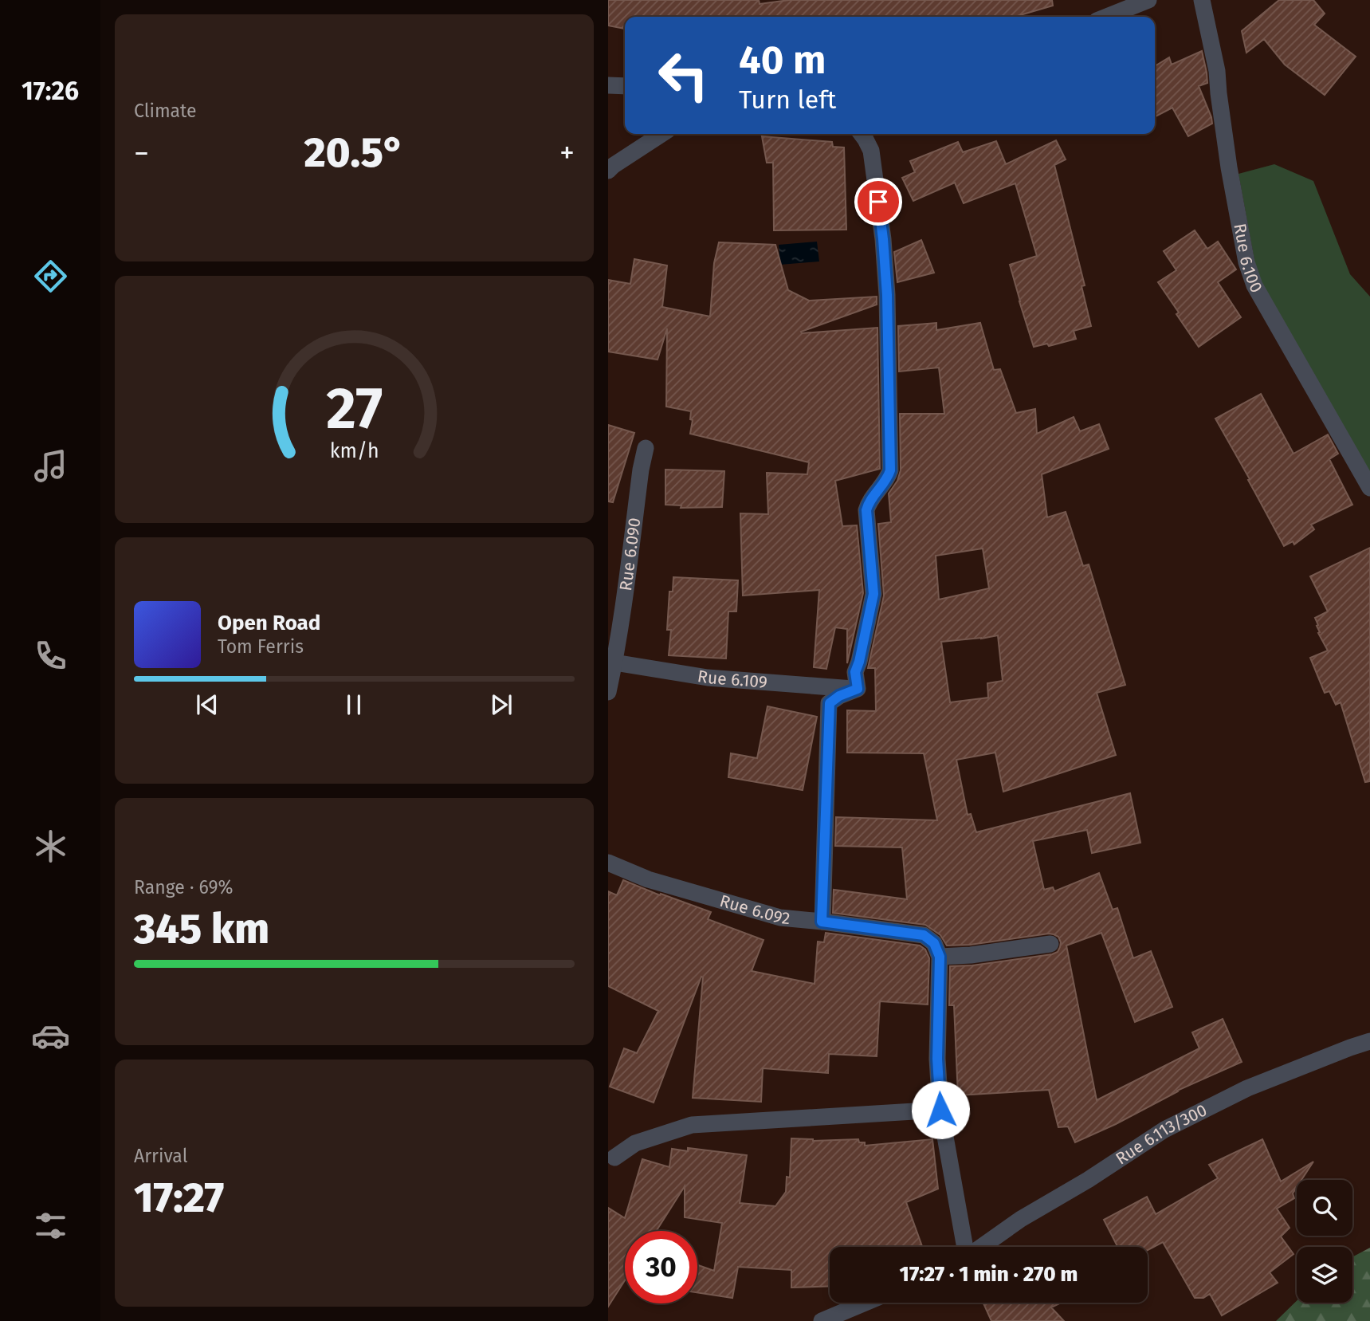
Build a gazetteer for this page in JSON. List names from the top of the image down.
{
  "streets": {
    "street": [
      "Rue 6.100",
      "Rue 6.090",
      "Rue 6.109",
      "Rue 6.092",
      "Rue 6.113/300"
    ]
  },
  "crossings": [
    ["Rue 6.090", "Rue 6.109"]
  ],
  "page": {
    "tabs": "17:26",
    "tile": [
      "Climate",
      ["Range · 69%", "345 km"],
      ["Arrival", "17:27"]
    ],
    "turn": ["40 m", "Turn left"],
    "heat": ["−", "20.5°", "+"],
    "song": ["Open Road", "Tom Ferris"],
    "limit": "30",
    "trip": "17:27 · 1 min · 270 m",
    "gauge": ["27", "km/h"]
  }
}
